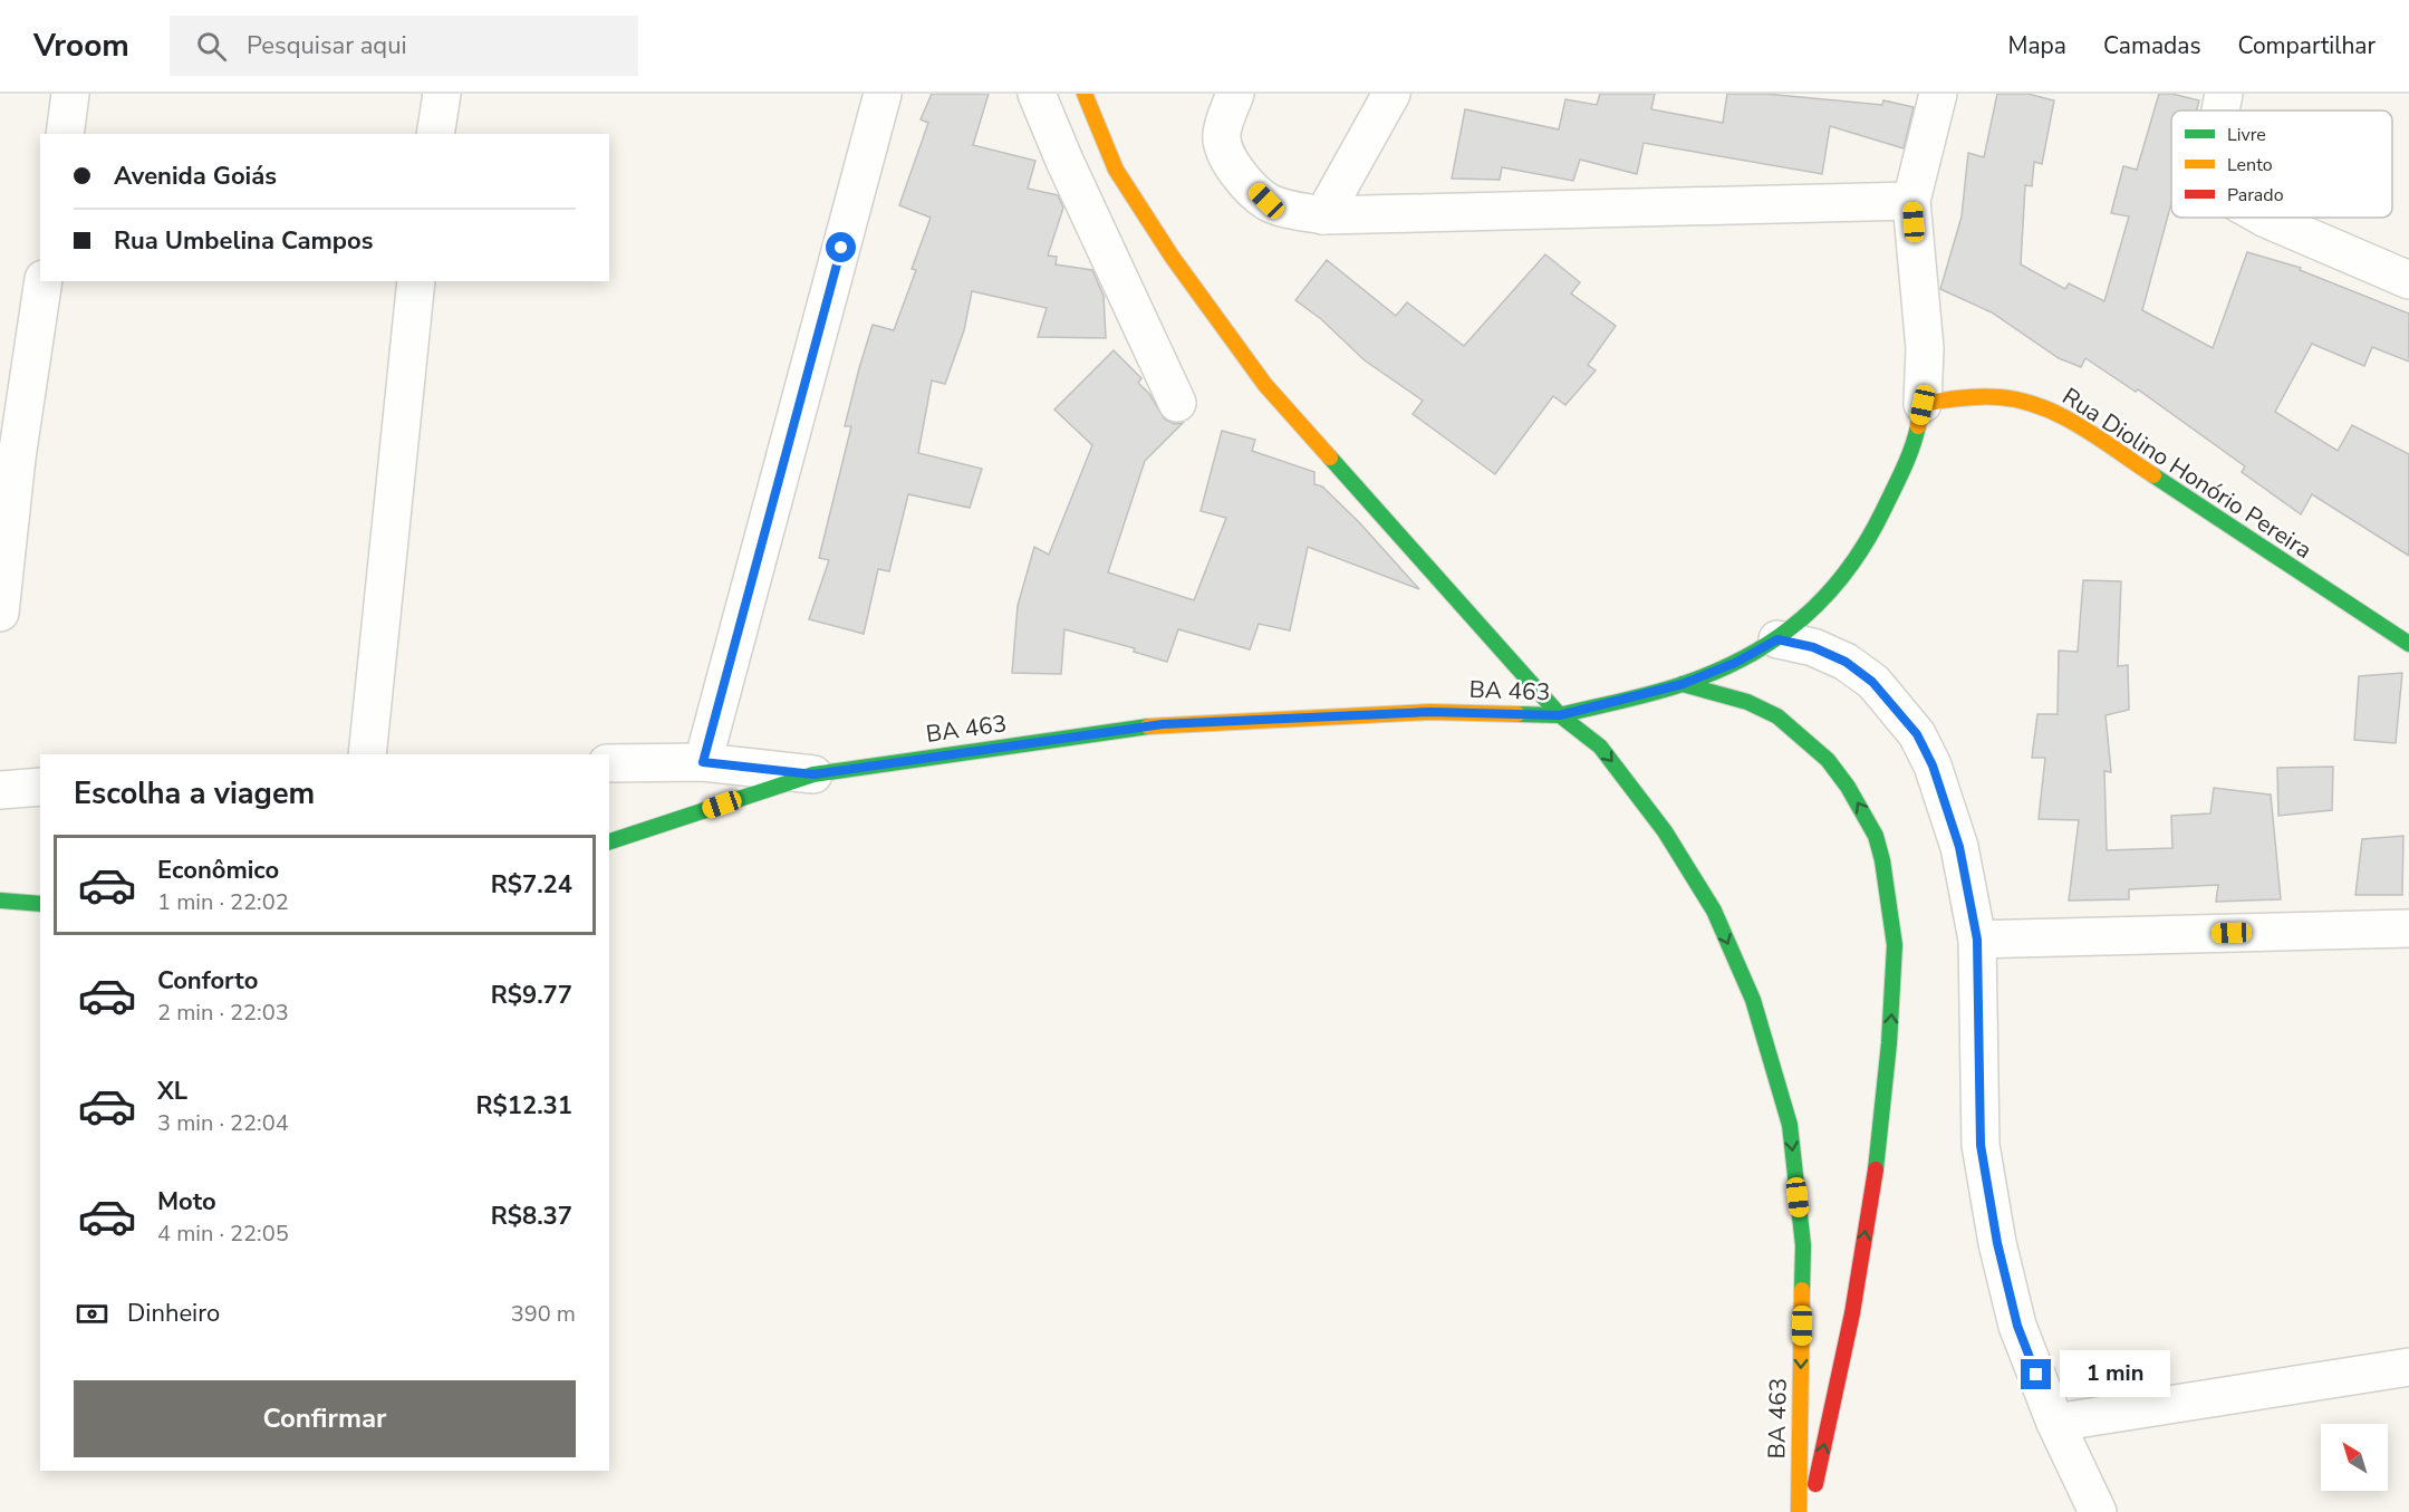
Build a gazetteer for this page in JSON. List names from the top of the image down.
{
  "streets": {
    "main road": ["Rua Diolino Honório Pereira", "BA 463"]
  },
  "legend": ["Livre", "Lento", "Parado"],
  "north": "top left",
  "page": {
    "header": "Vroom",
    "search": "Pesquisar aqui",
    "nav": ["Mapa", "Camadas", "Compartilhar"],
    "banner": ["Avenida Goiás", "Rua Umbelina Campos"],
    "heading": "Escolha a viagem",
    "list": [
      {
        "name": "Econômico",
        "note": "1 min · 22:02",
        "value": "R$7.24"
      },
      {
        "name": "Conforto",
        "note": "2 min · 22:03",
        "value": "R$9.77"
      },
      {
        "name": "XL",
        "note": "3 min · 22:04",
        "value": "R$12.31"
      },
      {
        "name": "Moto",
        "note": "4 min · 22:05",
        "value": "R$8.37"
      }
    ],
    "pay": ["Dinheiro", "390 m"],
    "bubble": "1 min",
    "buttons": "Confirmar"
  }
}
